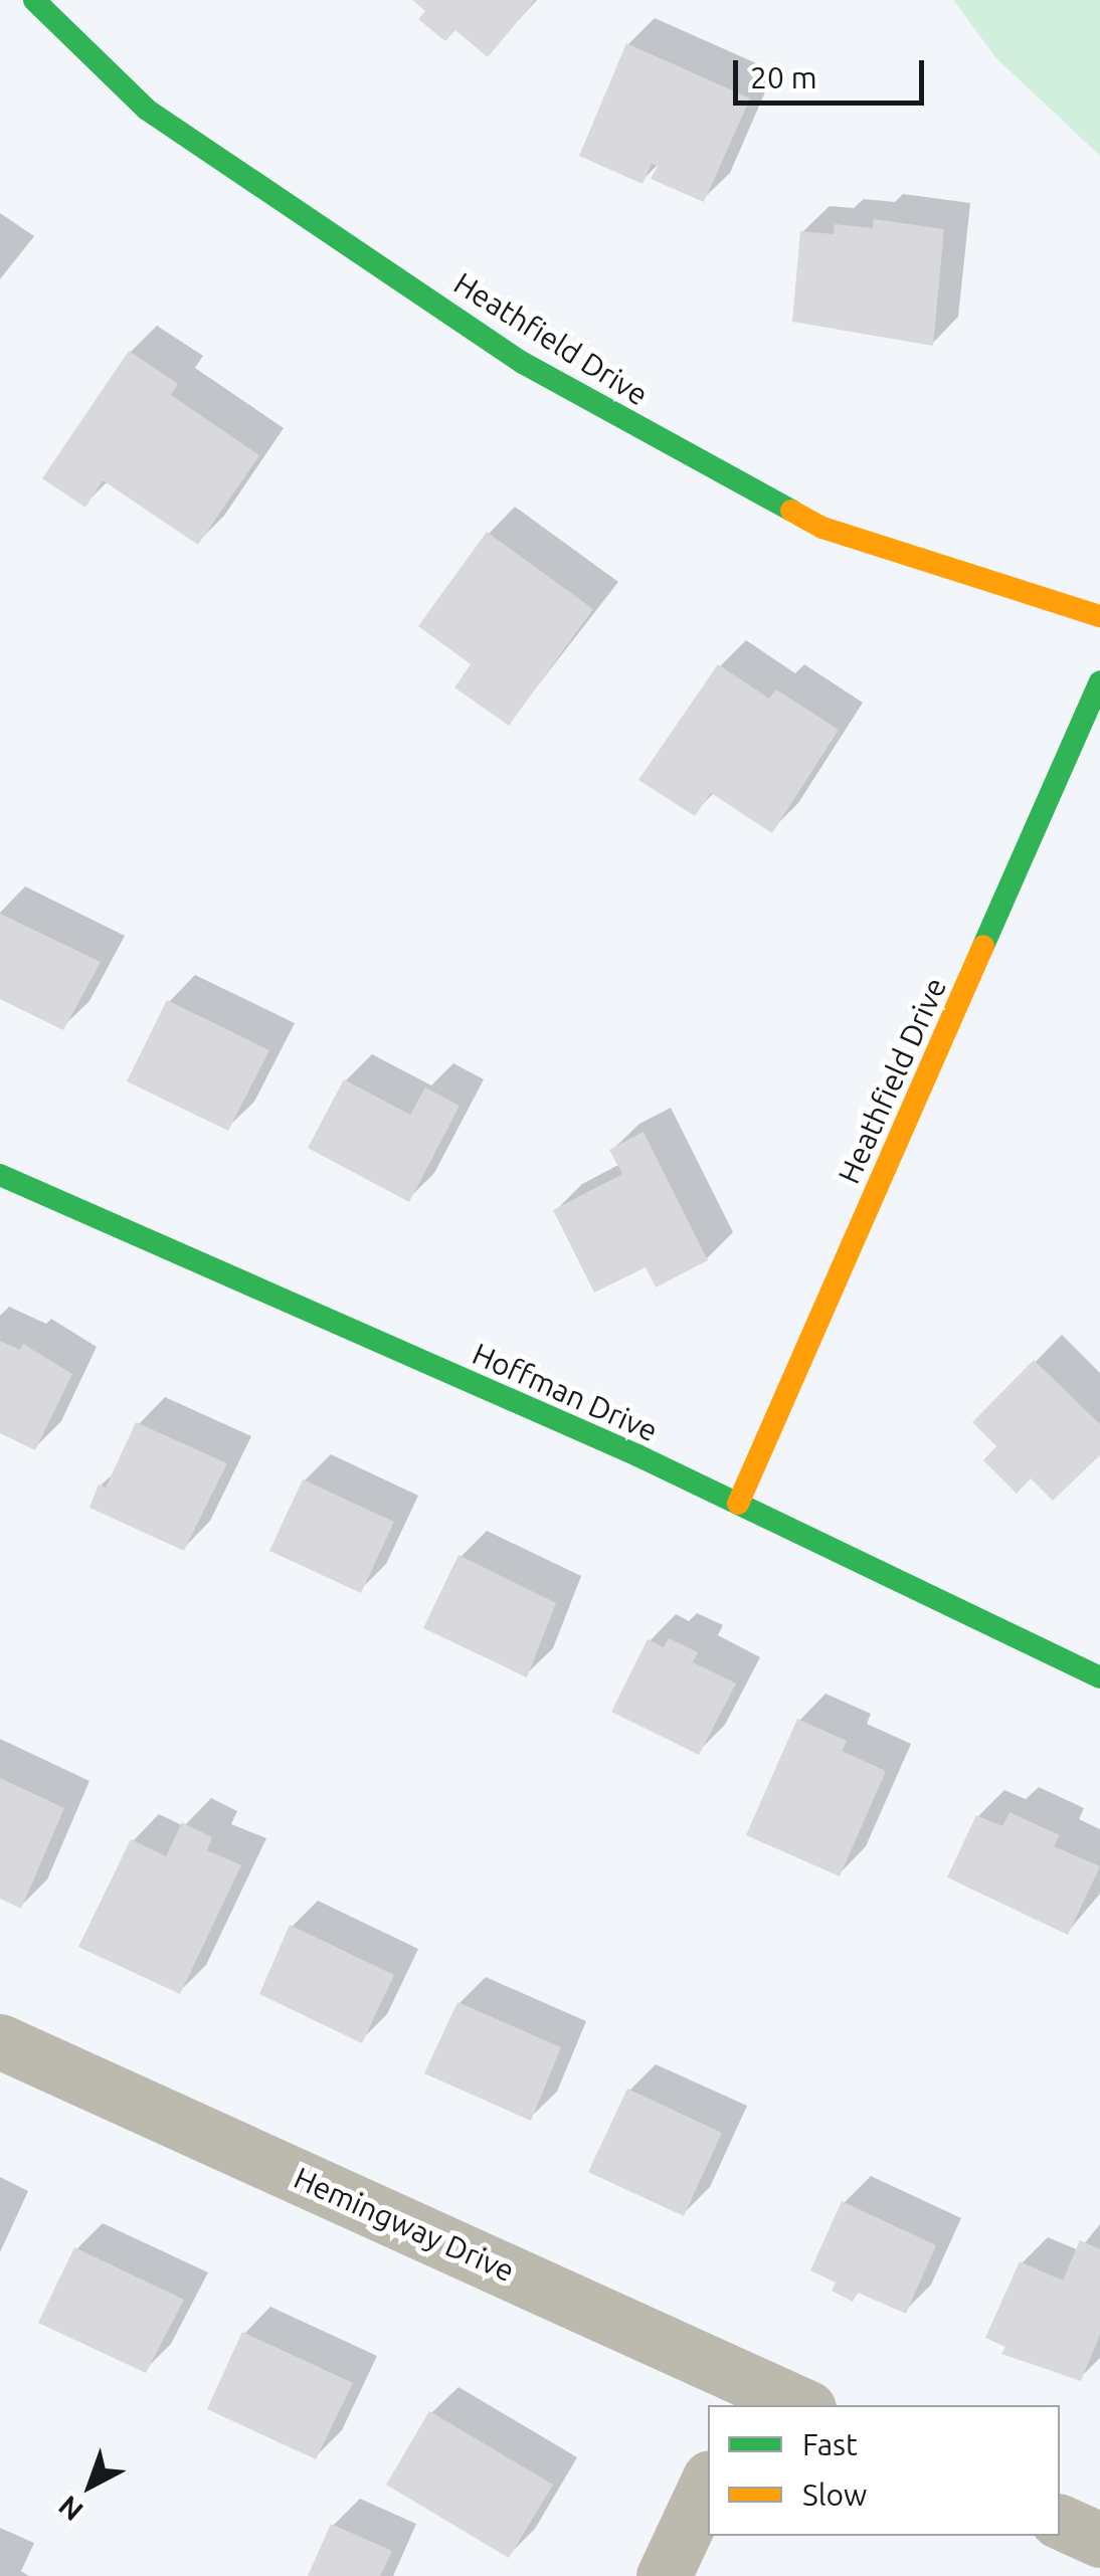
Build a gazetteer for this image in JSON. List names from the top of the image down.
{
  "streets": {
    "street": ["Heathfield Drive", "Hoffman Drive", "Hemingway Drive"]
  },
  "crossings": [
    ["Heathfield Drive", "Hoffman Drive"]
  ],
  "legend": ["Fast", "Slow"],
  "scale_bar": "20 m",
  "north": "bottom left"
}
